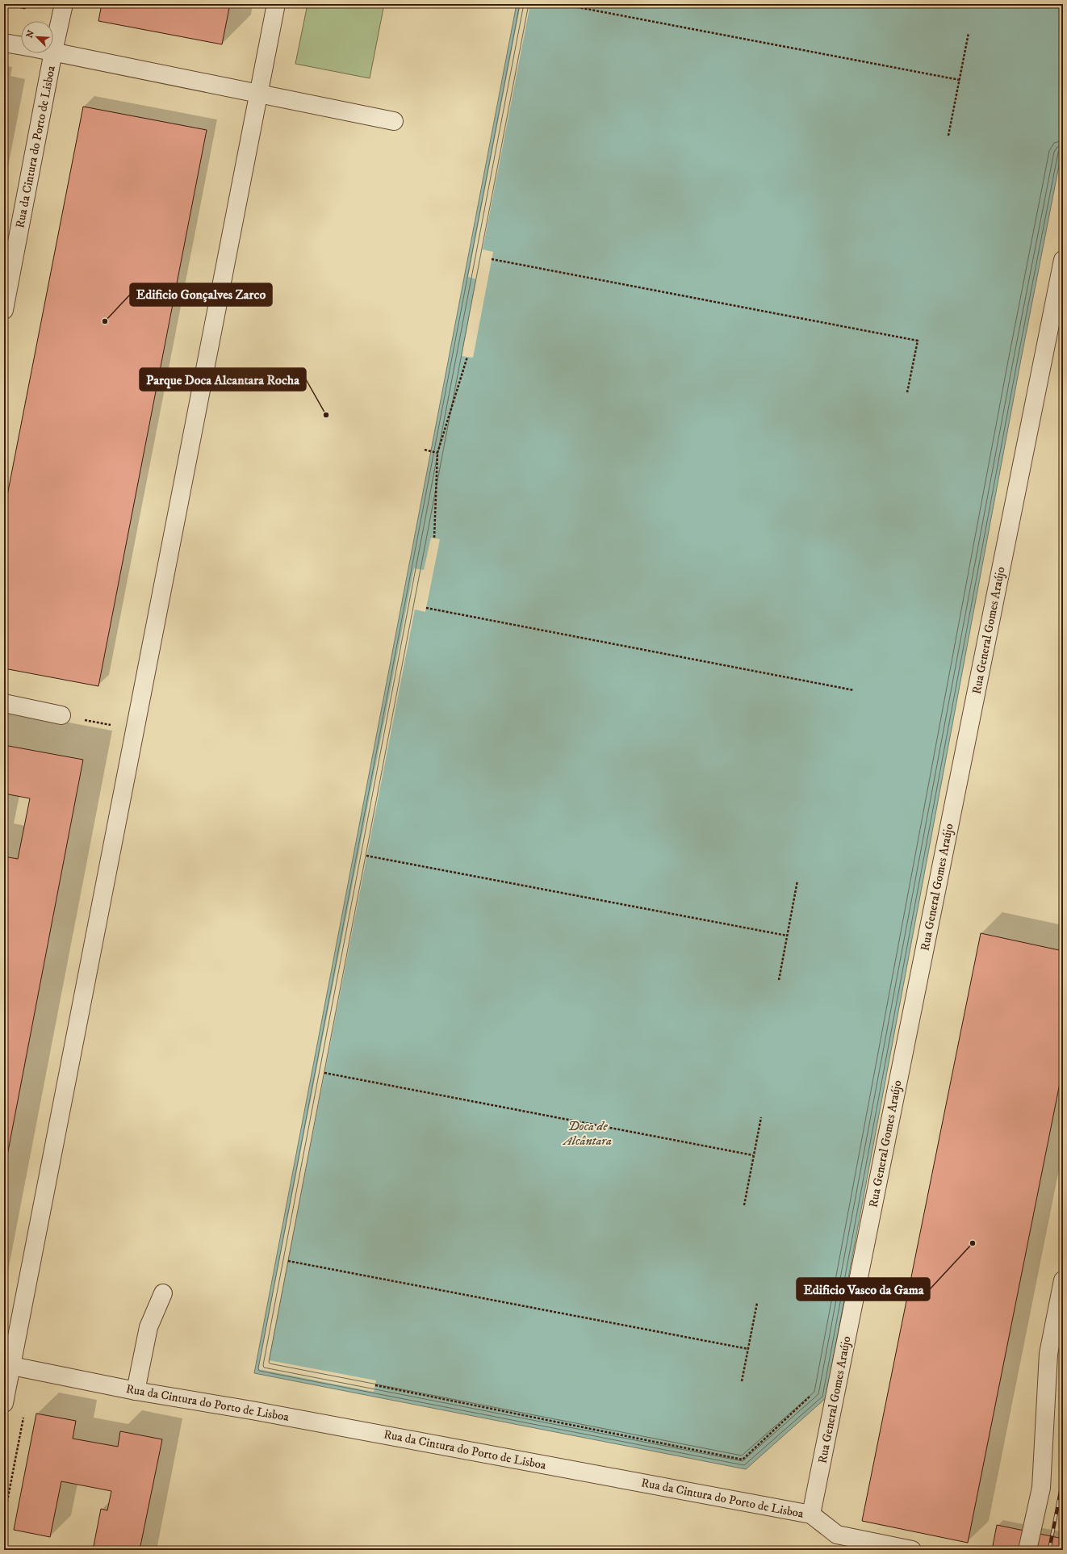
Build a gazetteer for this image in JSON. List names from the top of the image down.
{
  "streets": {
    "street": ["Rua da Cintura do Porto de Lisboa", "Rua General Gomes Araújo"]
  },
  "crossings": [
    ["Rua da Cintura do Porto de Lisboa", "Rua General Gomes Araújo"]
  ],
  "water": ["Doca de Alcântara"],
  "places": ["Edificio Gonçalves Zarco", "Parque Doca Alcantara Rocha", "Edificio Vasco da Gama"],
  "north": "top left"
}
